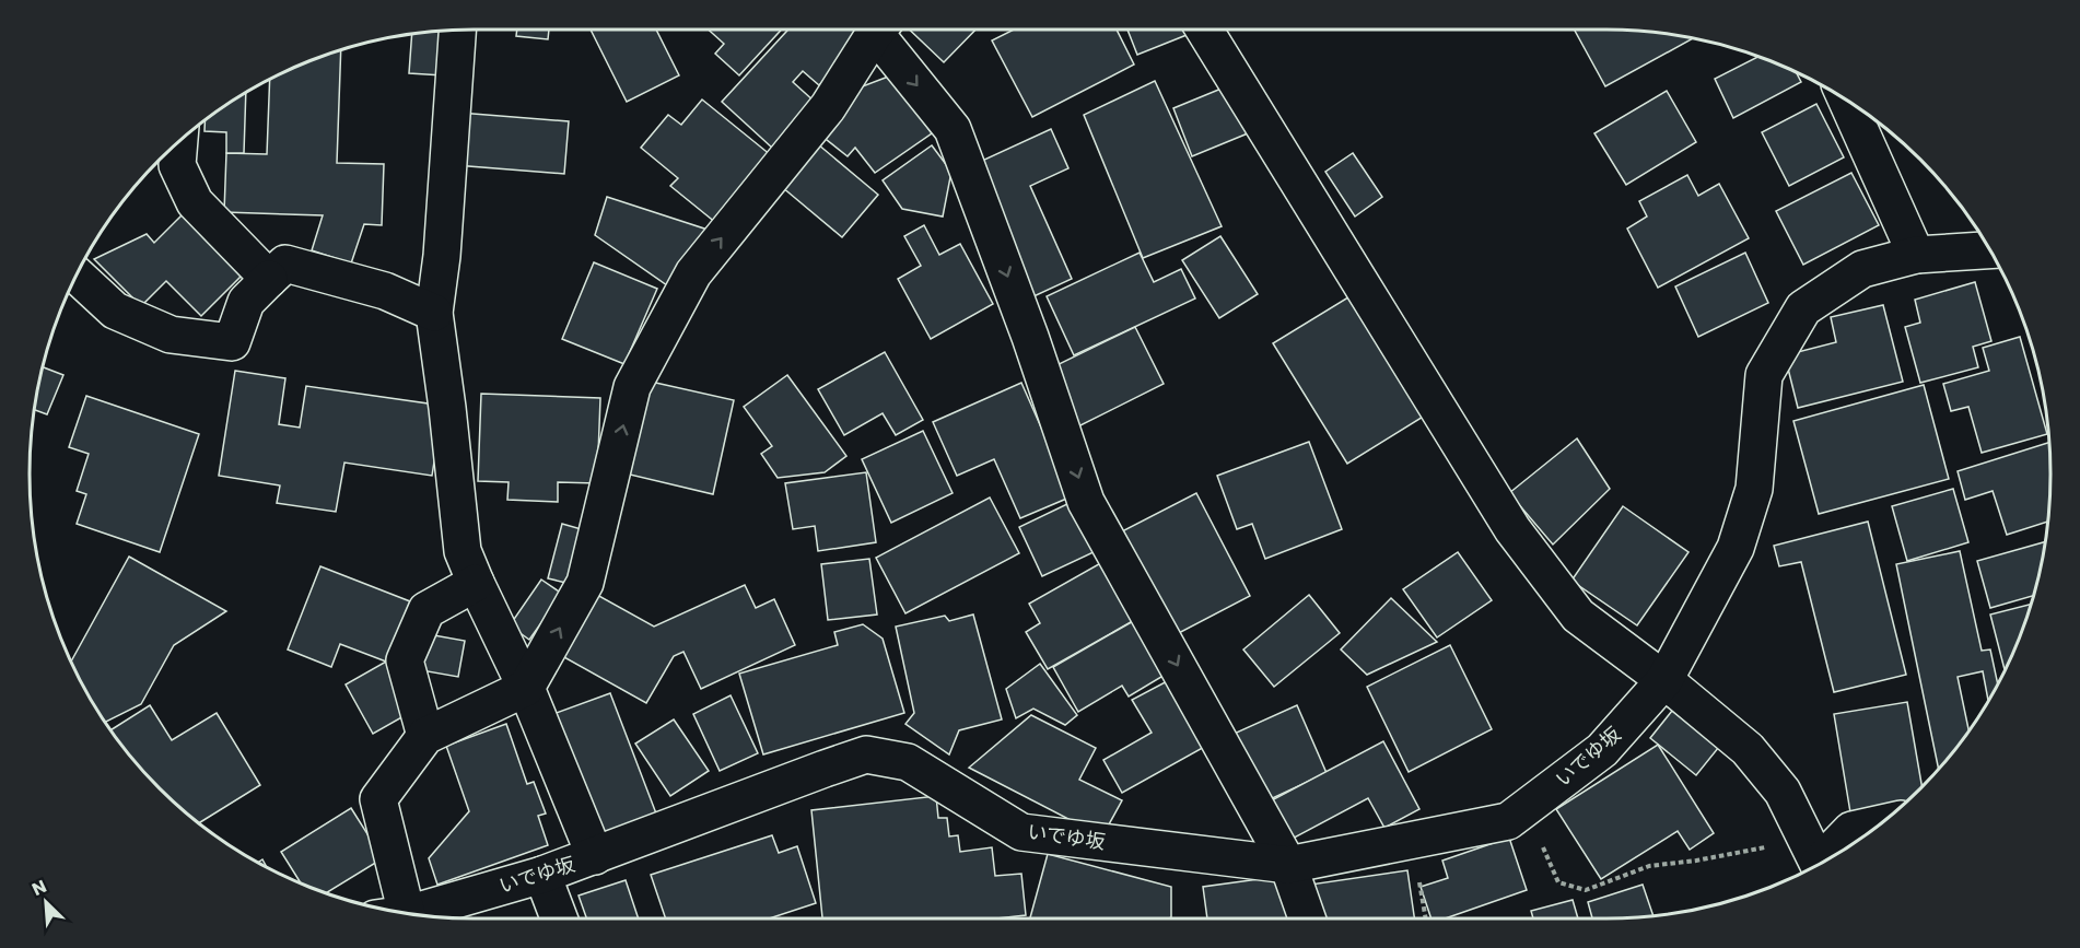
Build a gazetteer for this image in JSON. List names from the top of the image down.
{
  "streets": {
    "street": ["いでゆ坂"]
  },
  "north": "top left"
}
